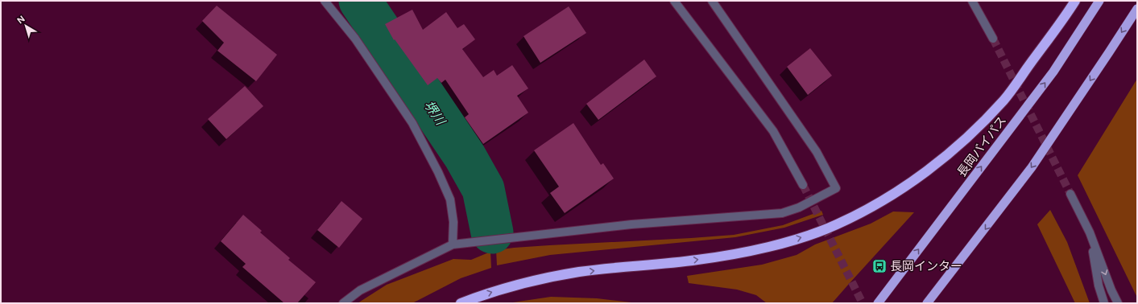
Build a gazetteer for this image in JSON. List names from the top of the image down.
{
  "streets": {
    "highway": ["長岡バイパス"]
  },
  "water": ["堺川"],
  "places": {
    "bus stop": ["長岡インター"]
  },
  "north": "top left"
}
